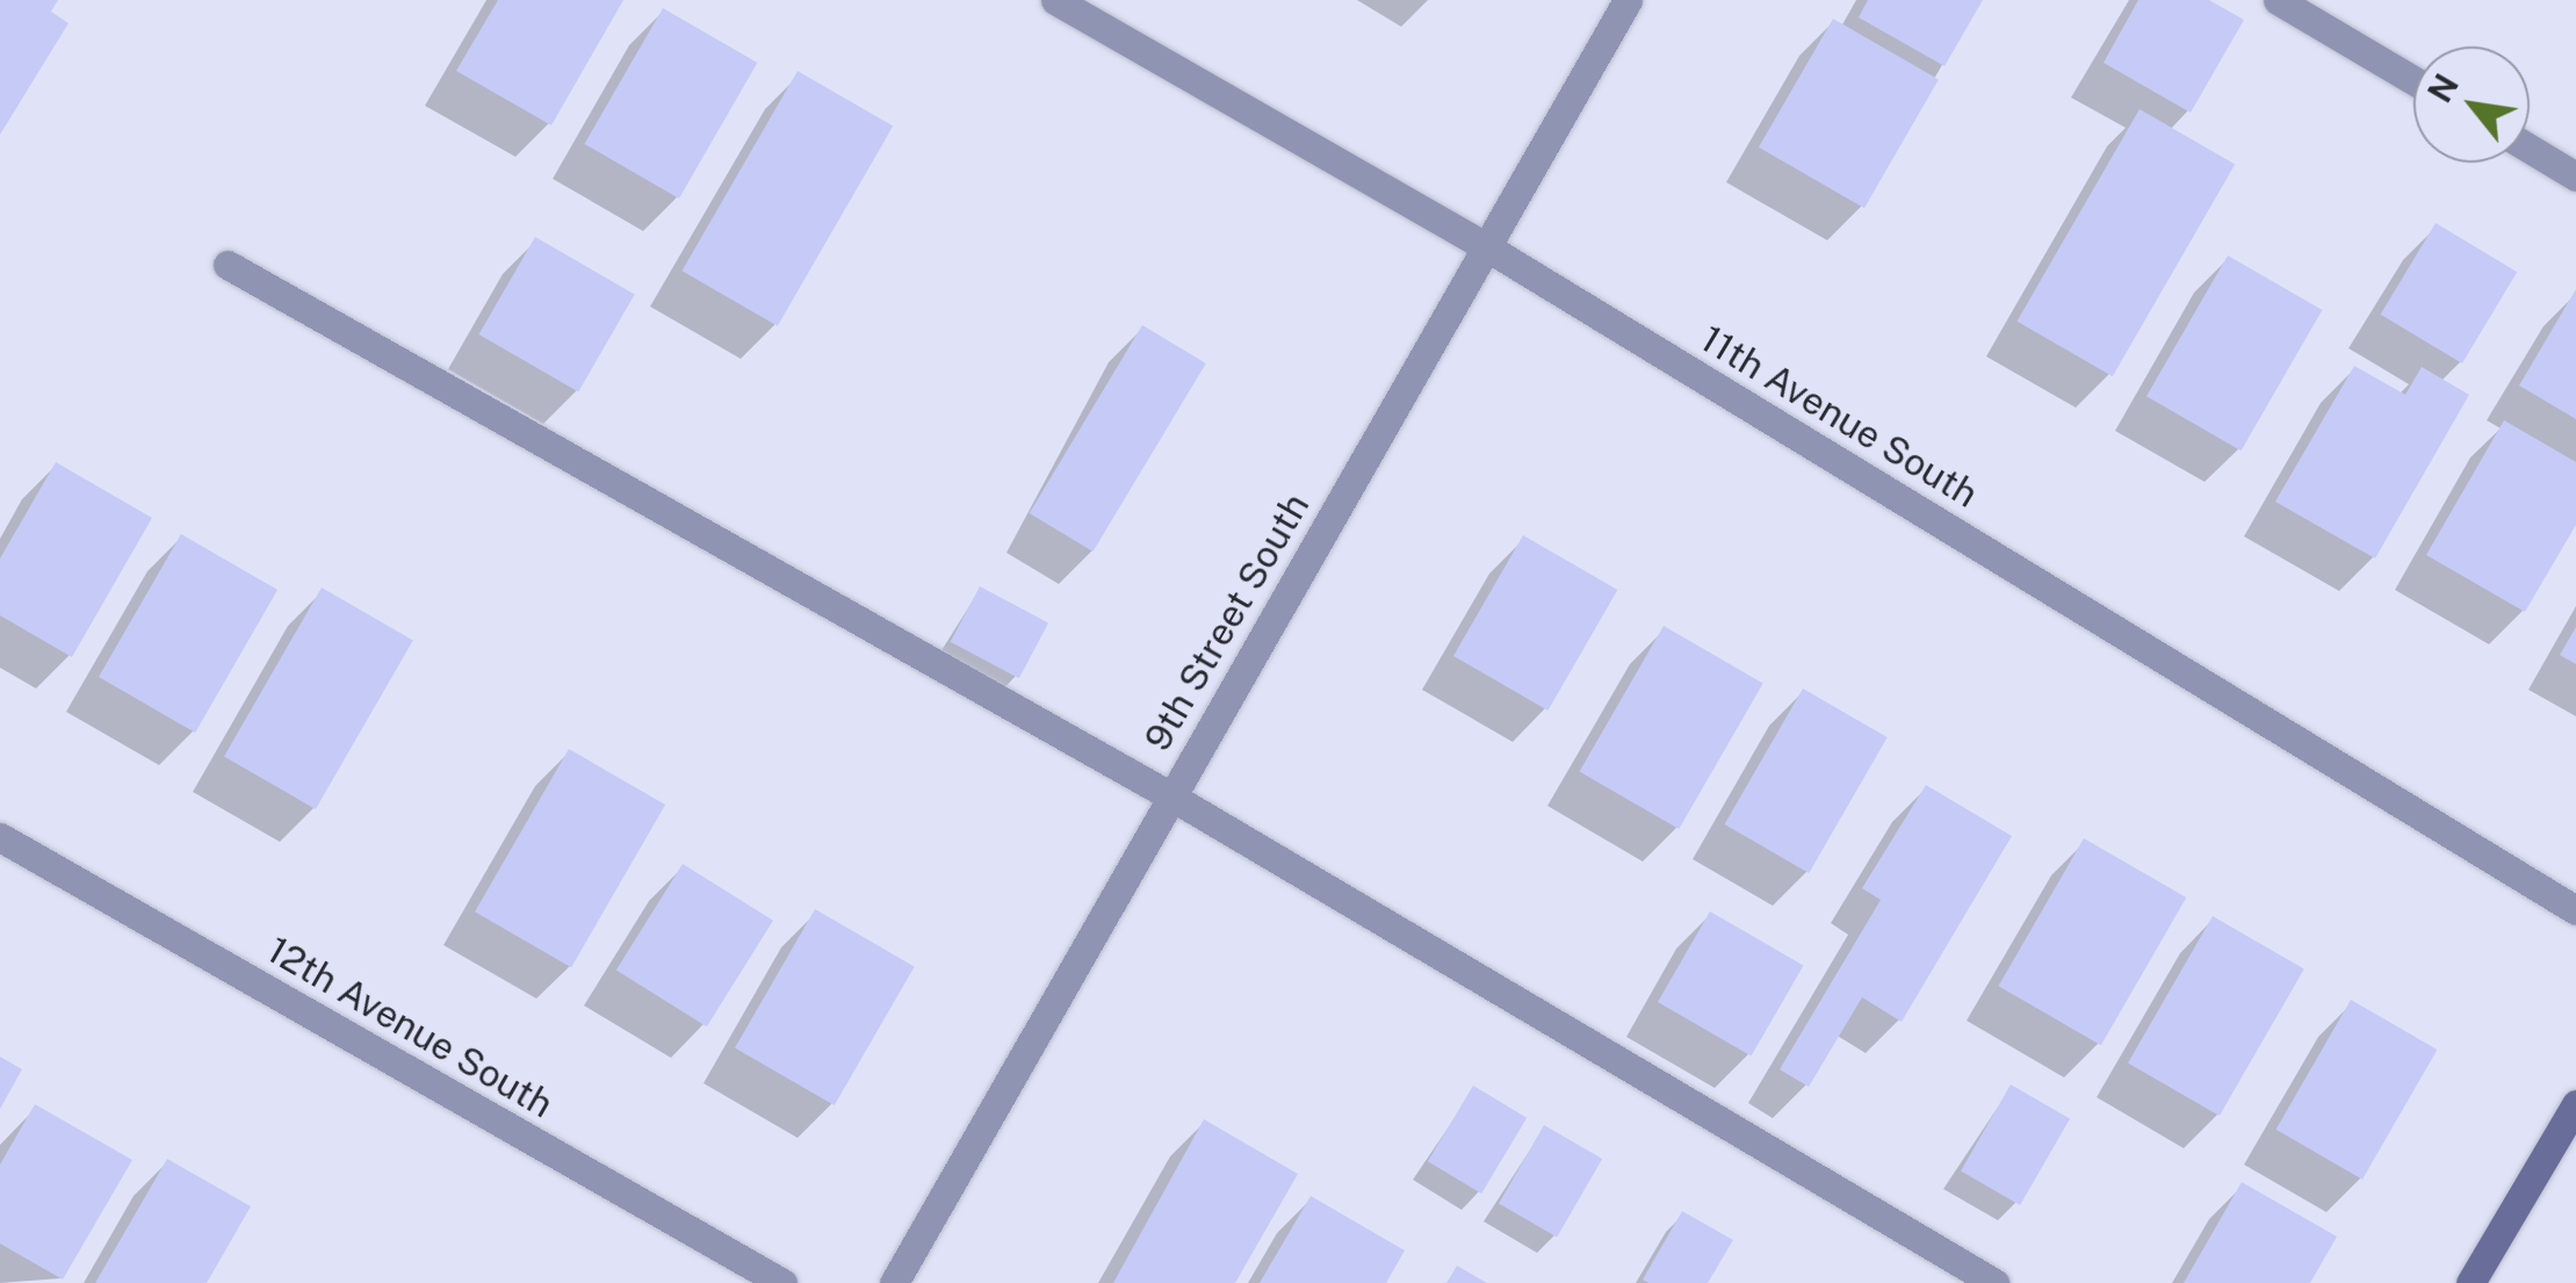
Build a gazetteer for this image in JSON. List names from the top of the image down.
{
  "streets": {
    "street": ["11th Avenue South", "9th Street South", "12th Avenue South"]
  },
  "crossings": [
    ["11th Avenue South", "9th Street South"]
  ],
  "north": "top left"
}
